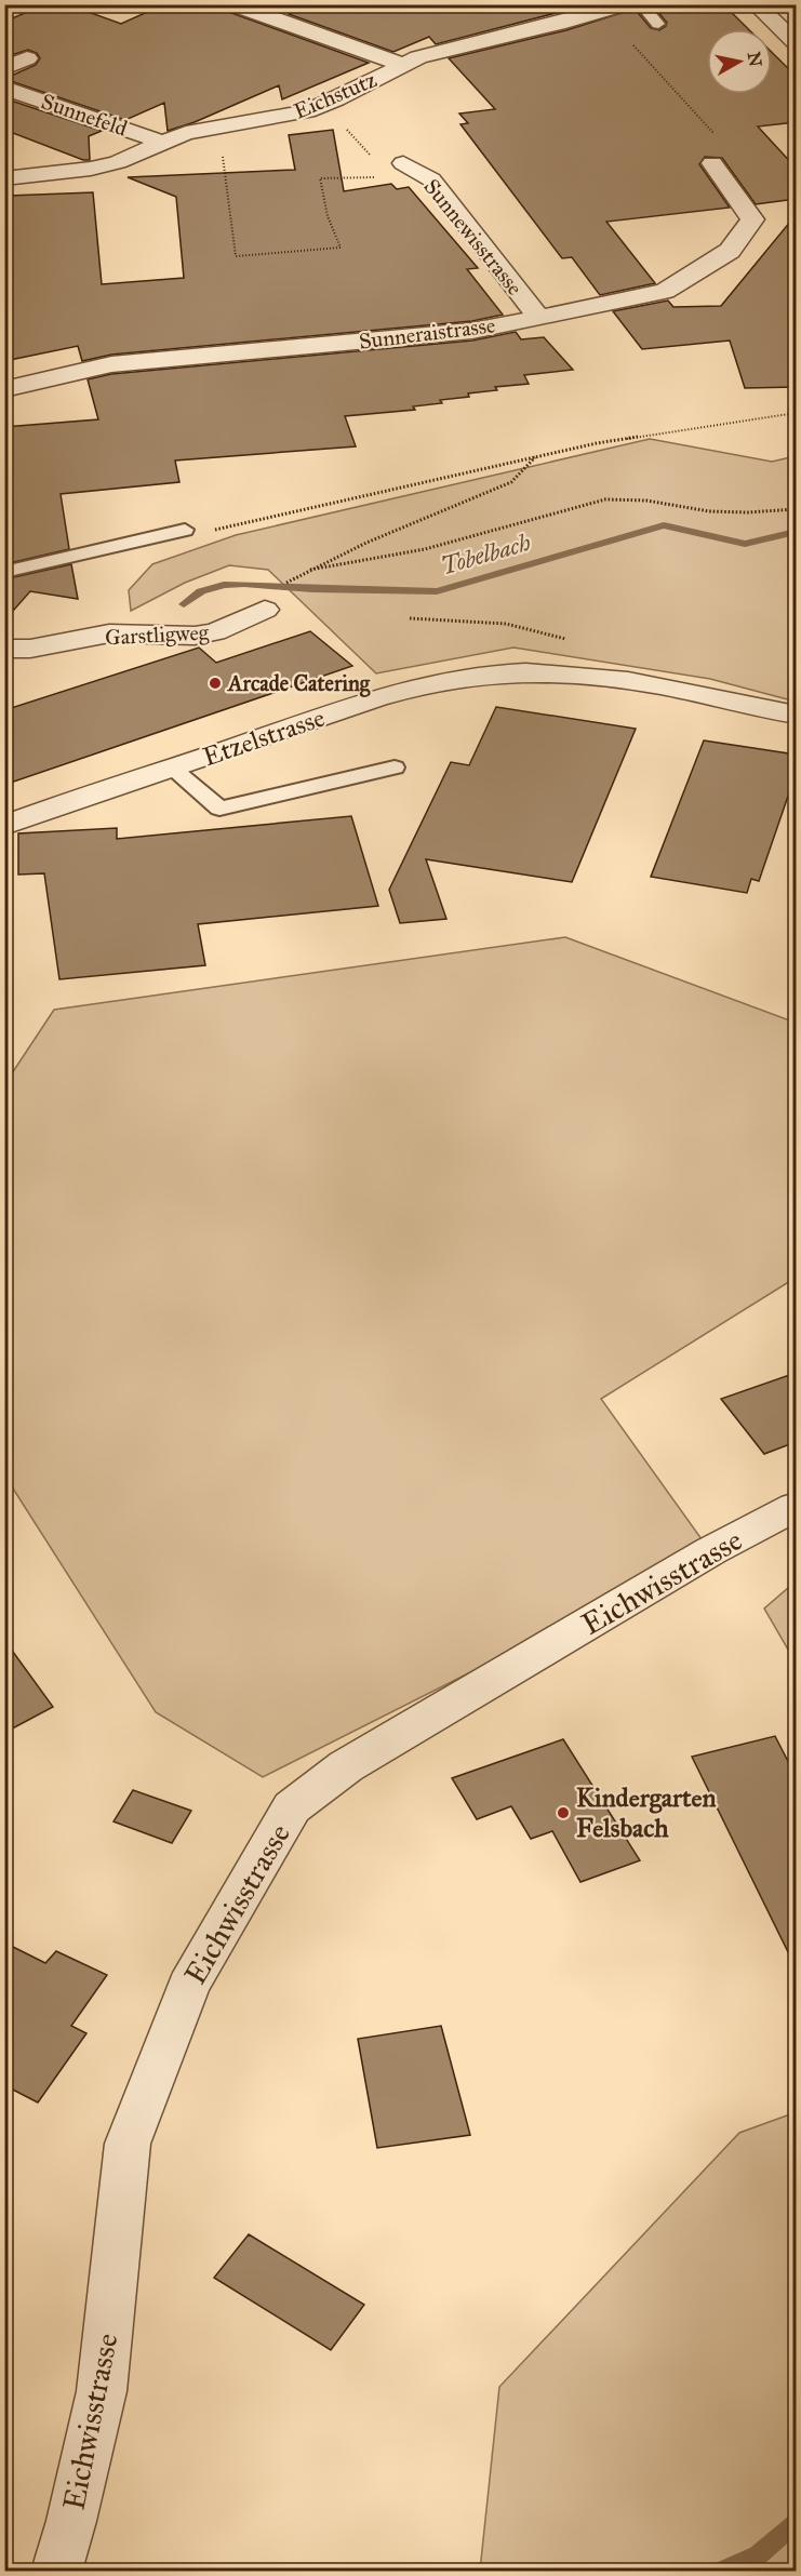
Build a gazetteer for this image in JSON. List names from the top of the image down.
{
  "streets": {
    "street": [
      "Eichstutz",
      "Sunnefeld",
      "Sunnewisstrasse",
      "Sunneraistrasse",
      "Garstligweg",
      "Etzelstrasse",
      "Eichwisstrasse"
    ]
  },
  "crossings": [
    ["Eichstutz", "Sunnefeld"],
    ["Sunnewisstrasse", "Sunneraistrasse"]
  ],
  "water": ["Tobelbach"],
  "places": ["Arcade Catering", "Kindergarten Felsbach"],
  "north": "right"
}
